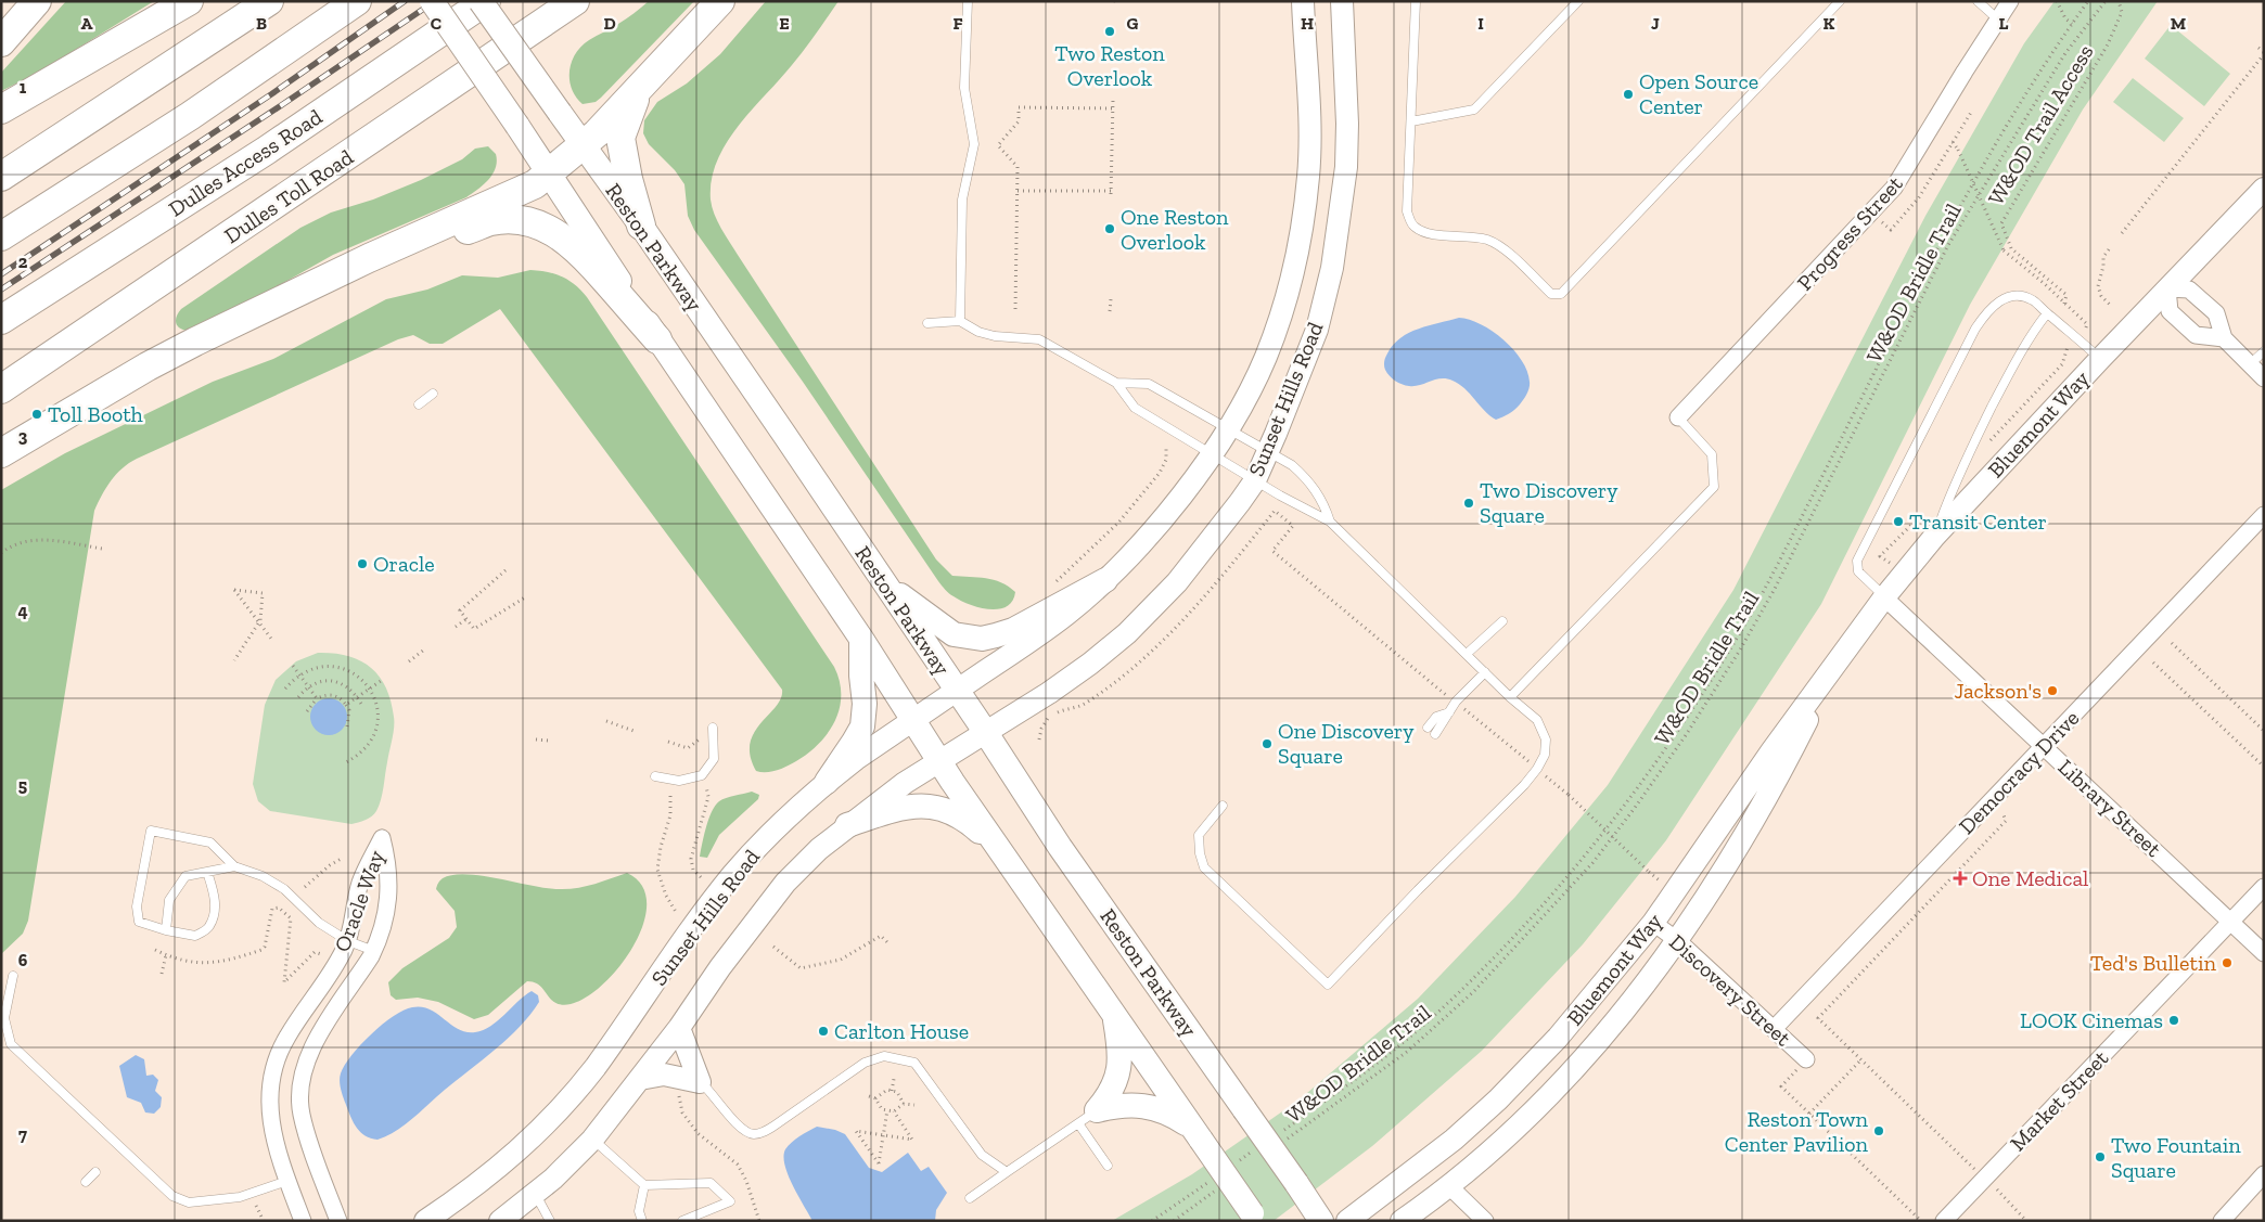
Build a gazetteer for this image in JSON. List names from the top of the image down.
{
  "streets": {
    "highway": ["Dulles Access Road", "Dulles Toll Road"],
    "main road": ["Reston Parkway", "Sunset Hills Road", "Bluemont Way"],
    "street": [
      "Progress Street",
      "Democracy Drive",
      "Library Street",
      "Oracle Way",
      "Discovery Street",
      "Market Street"
    ],
    "path": ["W&OD Trail Access", "W&OD Bridle Trail"]
  },
  "crossings": [
    ["Reston Parkway", "Sunset Hills Road"],
    ["Bluemont Way", "Library Street"],
    ["Bluemont Way", "Discovery Street"],
    ["Democracy Drive", "Library Street"],
    ["Democracy Drive", "Discovery Street"],
    ["Library Street", "Market Street"]
  ],
  "places": {
    "other": [
      "Two Reston Overlook",
      "Open Source Center",
      "One Reston Overlook",
      "Toll Booth",
      "Two Discovery Square",
      "Transit Center",
      "Oracle",
      "Jackson's",
      "One Discovery Square",
      "Ted's Bulletin",
      "LOOK Cinemas",
      "Carlton House",
      "Reston Town Center Pavilion",
      "Two Fountain Square"
    ],
    "health": ["One Medical"]
  },
  "grid": {
    "columns": [
      "A",
      "B",
      "C",
      "D",
      "E",
      "F",
      "G",
      "H",
      "I",
      "J",
      "K",
      "L",
      "M"
    ],
    "rows": [
      "1",
      "2",
      "3",
      "4",
      "5",
      "6",
      "7"
    ]
  }
}
